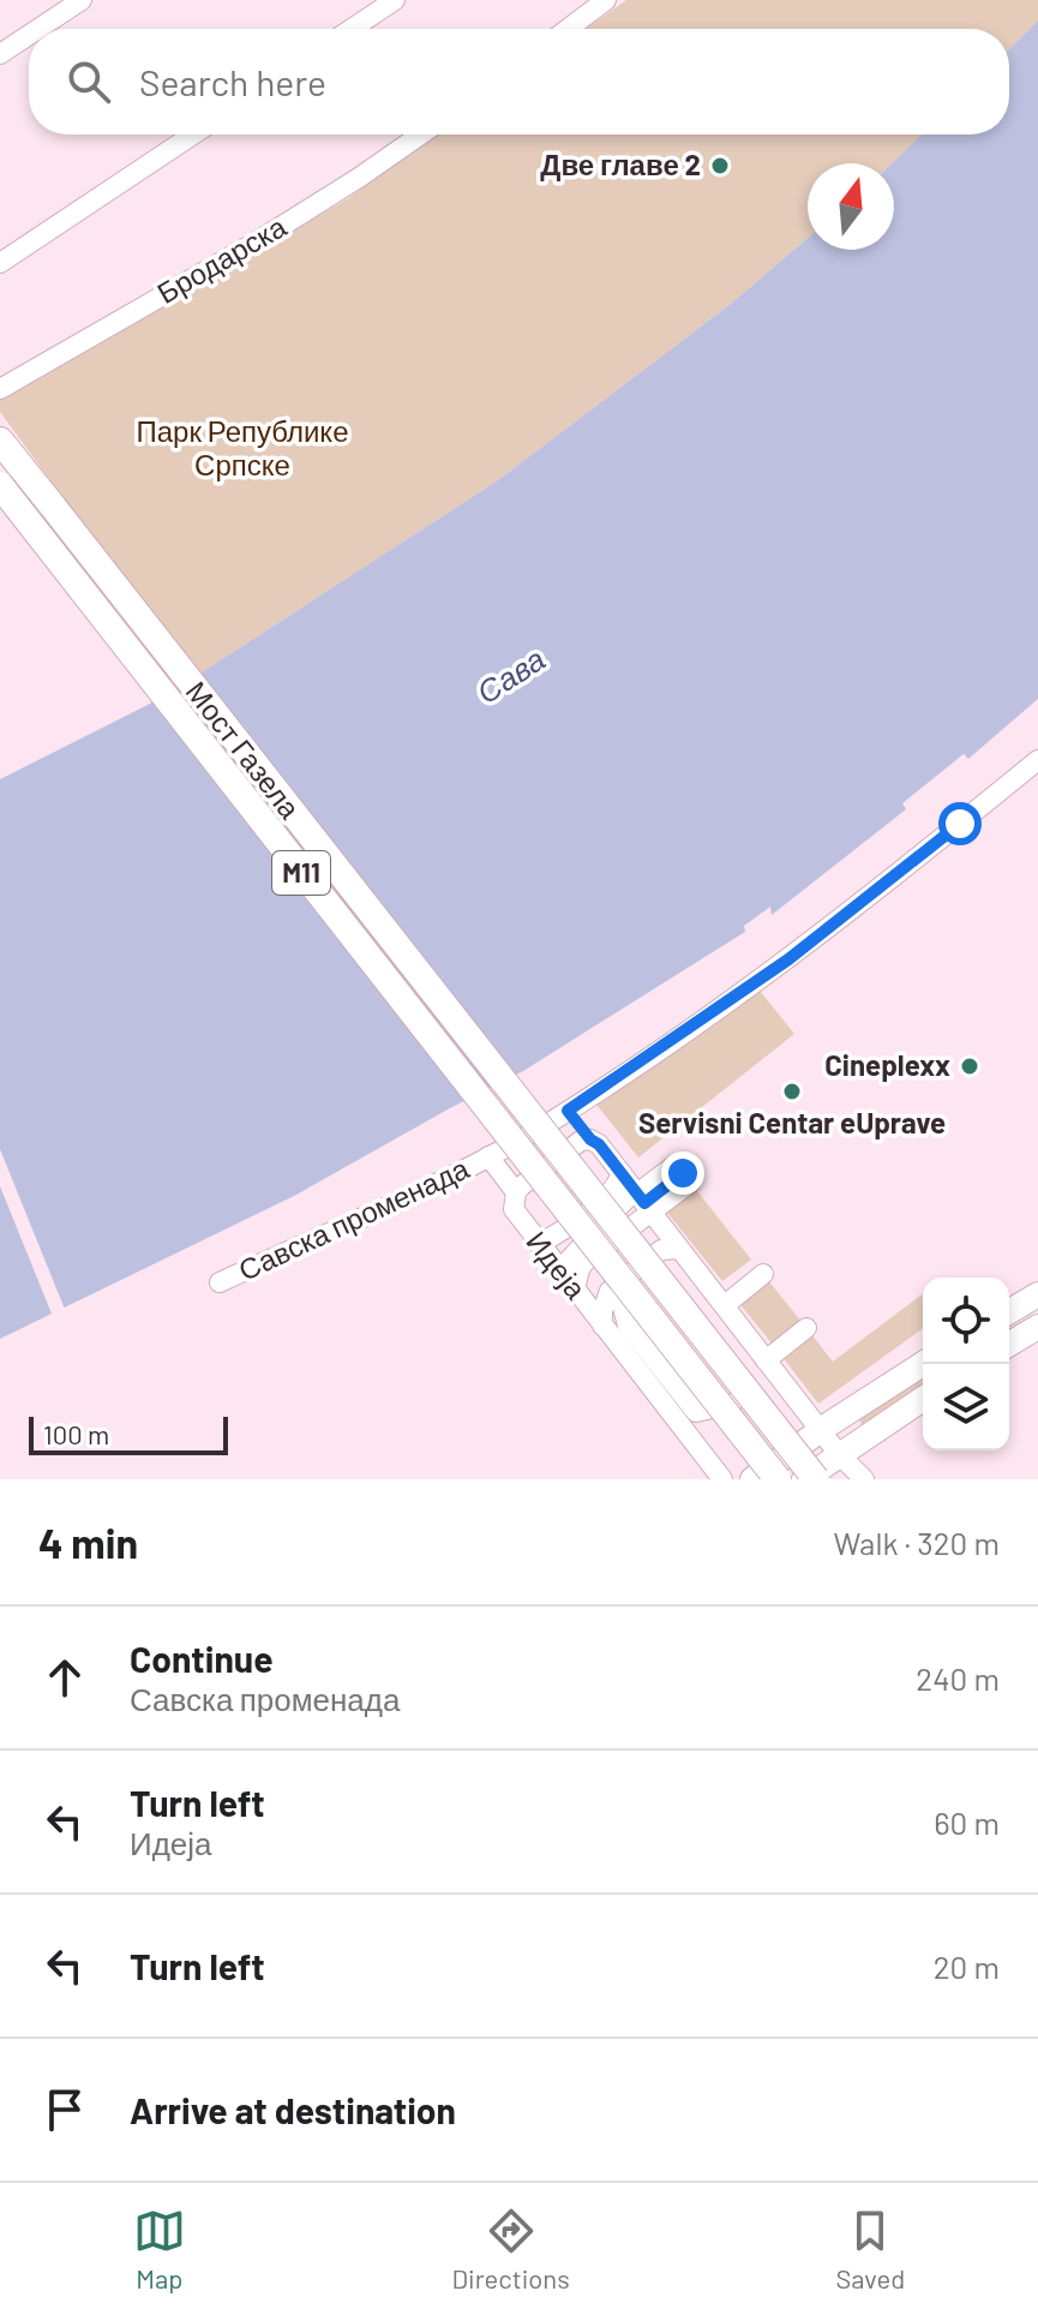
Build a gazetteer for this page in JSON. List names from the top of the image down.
{
  "streets": {
    "highway": ["Мост Газела", "M11"],
    "street": ["Бродарска", "Савска променада", "Идеја"]
  },
  "crossings": [
    ["Савска променада", "Идеја"]
  ],
  "water": ["Сава"],
  "parks": ["Парк Републике Српске"],
  "places": ["Две главе 2", "Cineplexx", "Servisni Centar eUprave"],
  "scale_bar": "100 m",
  "north": "top",
  "page": {
    "search": "Search here",
    "scale": "100 m",
    "heading": ["4 min", "Walk · 320 m"],
    "list": [
      ["Continue", "Савска променада", "240 m"],
      ["Turn left", "Идеја", "60 m"],
      ["Turn left", "20 m"],
      "Arrive at destination"
    ],
    "nav": ["Map", "Directions", "Saved"]
  }
}
